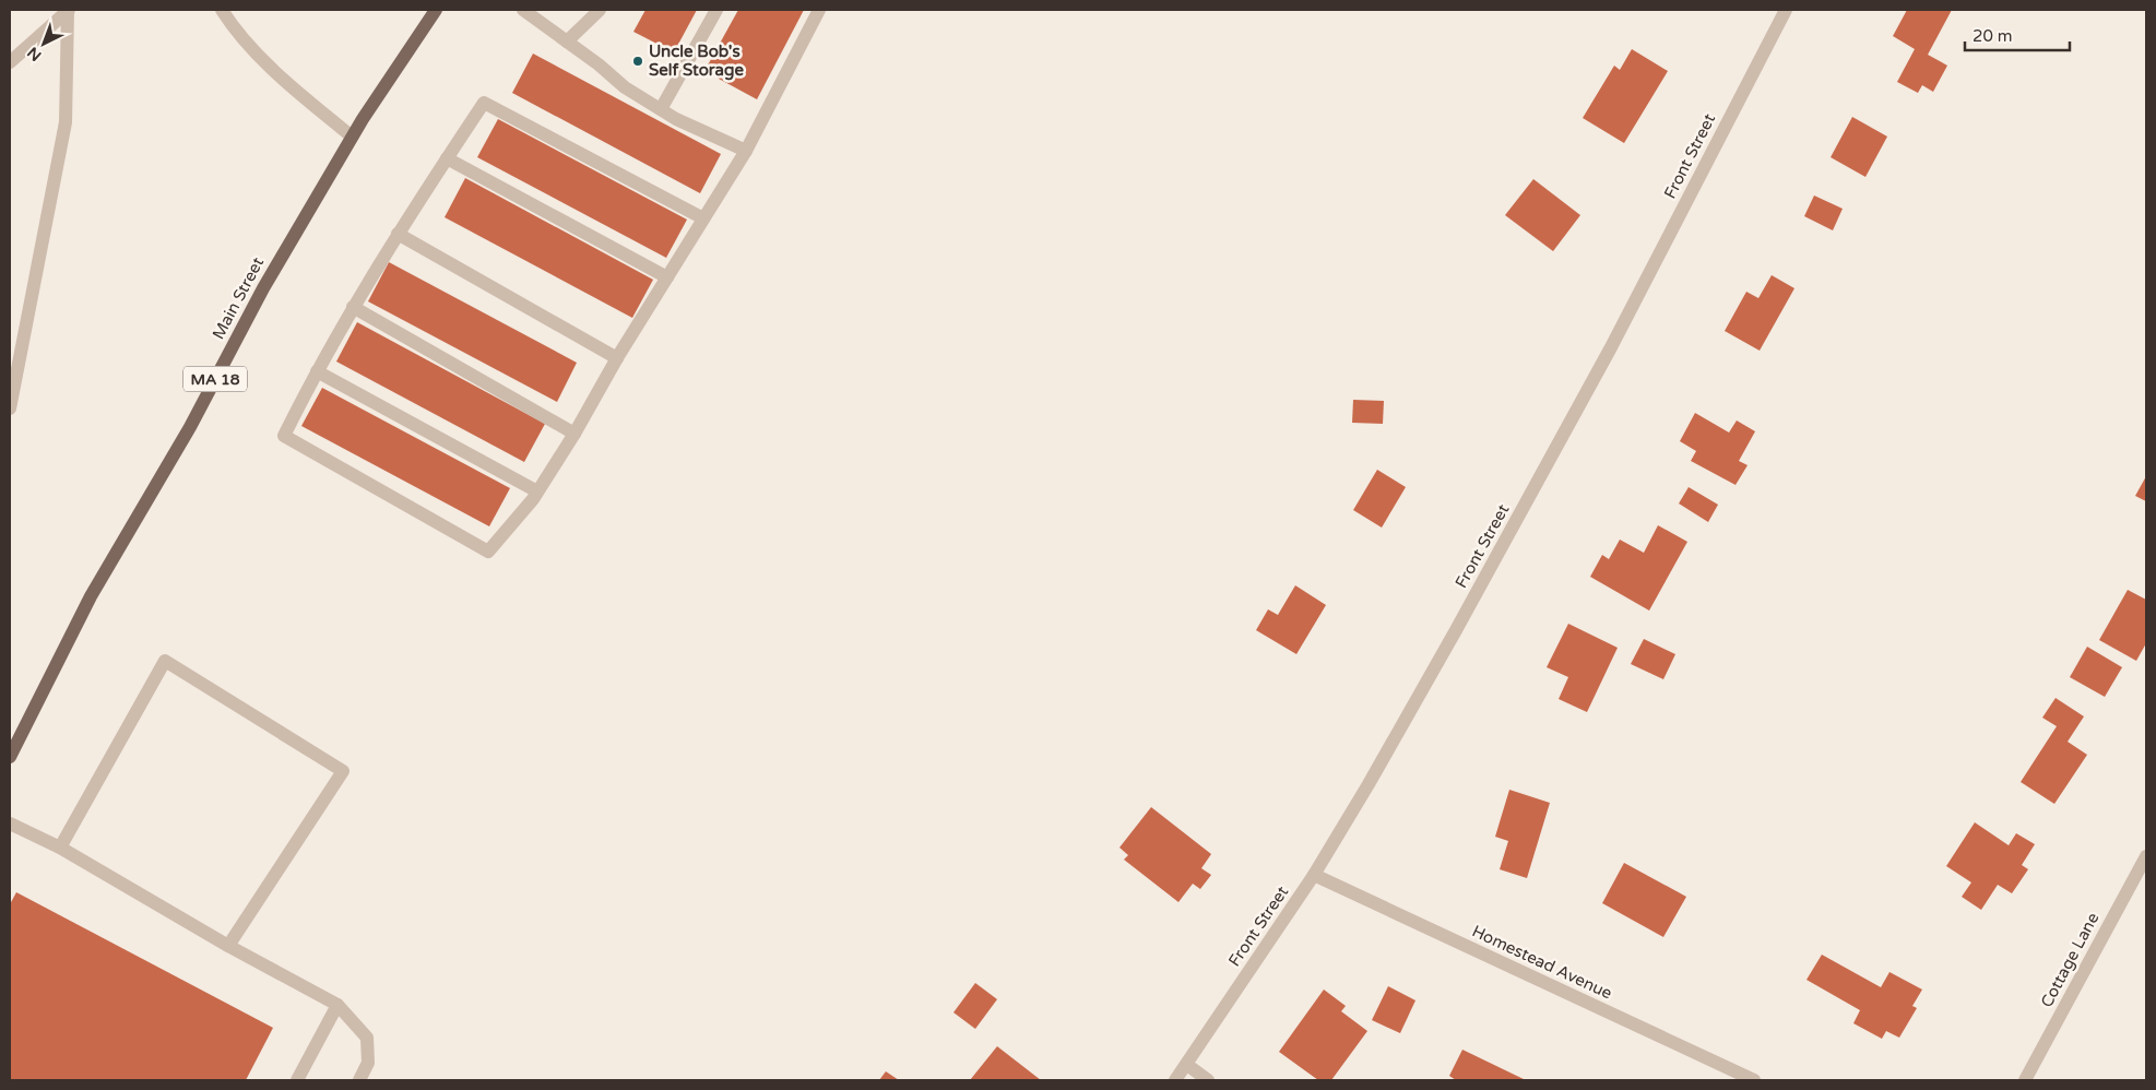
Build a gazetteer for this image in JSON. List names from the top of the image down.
{
  "streets": {
    "main road": ["Main Street", "MA 18"],
    "street": ["Front Street", "Cottage Lane", "Homestead Avenue"]
  },
  "crossings": [
    ["Front Street", "Homestead Avenue"]
  ],
  "places": ["Uncle Bob's Self Storage"],
  "scale_bar": "20 m",
  "north": "bottom left"
}
